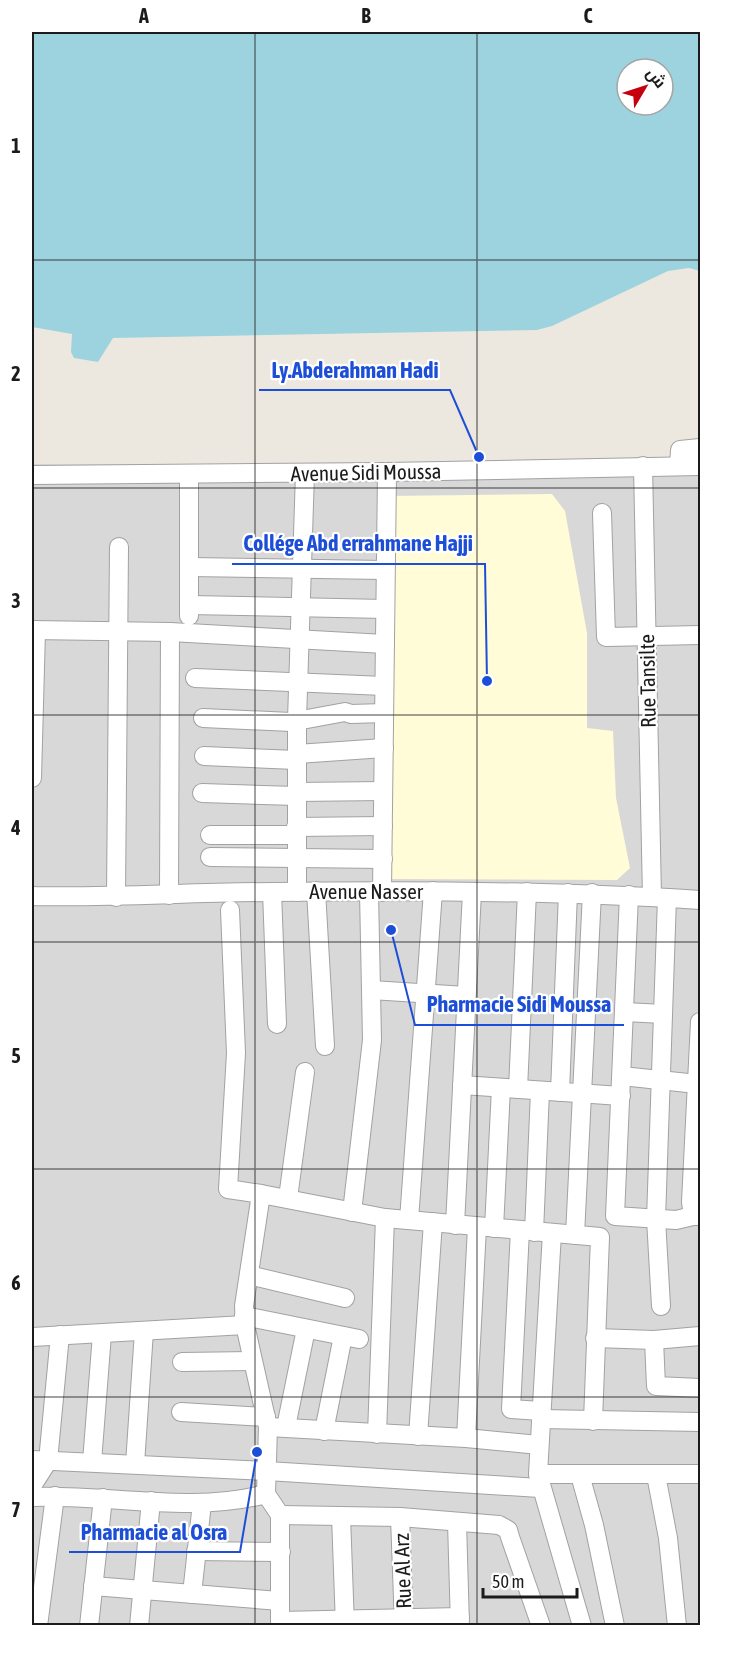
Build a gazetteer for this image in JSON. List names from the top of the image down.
{
  "streets": {
    "street": [
      "Avenue Sidi Moussa",
      "Rue Tansilte",
      "Avenue Nasser",
      "Rue Al Arz"
    ]
  },
  "crossings": [
    ["Avenue Sidi Moussa", "Rue Tansilte"],
    ["Rue Tansilte", "Avenue Nasser"]
  ],
  "places": [
    "Ly.Abderahman Hadi",
    "Collége Abd errahmane Hajji",
    "Pharmacie Sidi Moussa",
    "Pharmacie al Osra"
  ],
  "scale_bar": "50 m",
  "north": "top right",
  "grid": {
    "columns": ["A", "B", "C"],
    "rows": [
      "1",
      "2",
      "3",
      "4",
      "5",
      "6",
      "7"
    ]
  }
}
